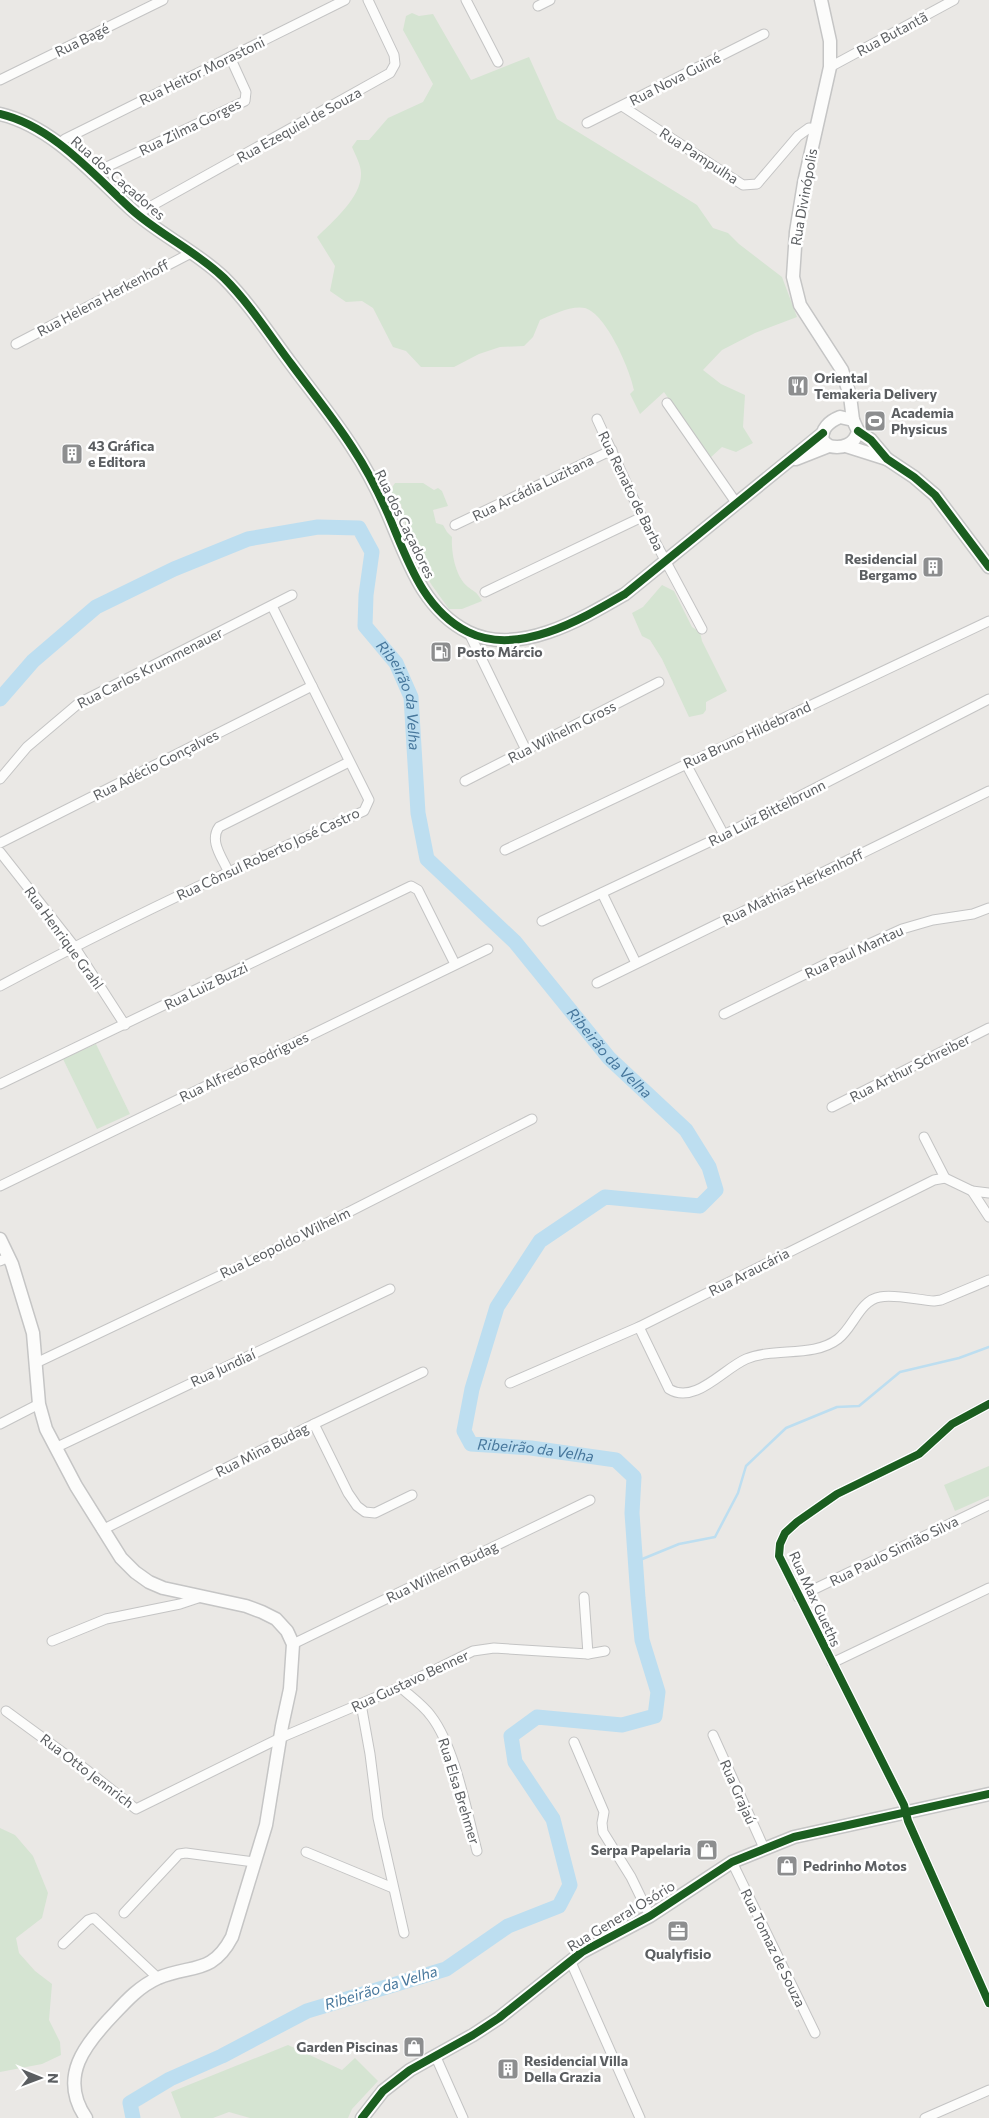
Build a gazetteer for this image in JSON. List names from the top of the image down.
{
  "streets": {
    "main road": ["Rua dos Caçadores", "Rua Divinópolis", "Rua General Osório"],
    "street": [
      "Rua Butantã",
      "Rua Bagé",
      "Rua Heitor Morastoni",
      "Rua Nova Guiné",
      "Rua Ezequiel de Souza",
      "Rua Zilma Gorges",
      "Rua Pampulha",
      "Rua Helena Herkenhoff",
      "Rua Arcádia Luzitana",
      "Rua Renato de Barba",
      "Rua Carlos Krummenauer",
      "Rua Wilhelm Gross",
      "Rua Bruno Hildebrand",
      "Rua Adécio Gonçalves",
      "Rua Luiz Bittelbrunn",
      "Rua Cônsul Roberto José Castro",
      "Rua Mathias Herkenhoff",
      "Rua Henrique Grahl",
      "Rua Paul Mantau",
      "Rua Luiz Buzzi",
      "Rua Alfredo Rodrigues",
      "Rua Arthur Schreiber",
      "Rua Leopoldo Wilhelm",
      "Rua Araucária",
      "Rua Jundiaí",
      "Rua Mina Budag",
      "Rua Paulo Simião Silva",
      "Rua Wilhelm Budag",
      "Rua Max Gueths",
      "Rua Gustavo Benner",
      "Rua Otto Jennrich",
      "Rua Elsa Brehmer",
      "Rua Grajaú",
      "Rua Tomaz de Souza"
    ]
  },
  "crossings": [
    ["Rua Butantã", "Rua Divinópolis"],
    ["Rua Heitor Morastoni", "Rua Zilma Gorges"],
    ["Rua Heitor Morastoni", "Rua dos Caçadores"],
    ["Rua Nova Guiné", "Rua Pampulha"],
    ["Rua Ezequiel de Souza", "Rua dos Caçadores"],
    ["Rua Zilma Gorges", "Rua dos Caçadores"],
    ["Rua Pampulha", "Rua Divinópolis"],
    ["Rua dos Caçadores", "Rua Divinópolis"],
    ["Rua dos Caçadores", "Rua Helena Herkenhoff"],
    ["Rua dos Caçadores", "Rua Renato de Barba"],
    ["Rua Arcádia Luzitana", "Rua Renato de Barba"],
    ["Rua Carlos Krummenauer", "Rua Cônsul Roberto José Castro"],
    ["Rua Adécio Gonçalves", "Rua Cônsul Roberto José Castro"],
    ["Rua Cônsul Roberto José Castro", "Rua Henrique Grahl"],
    ["Rua Henrique Grahl", "Rua Luiz Buzzi"],
    ["Rua Luiz Buzzi", "Rua Alfredo Rodrigues"],
    ["Rua Paulo Simião Silva", "Rua Max Gueths"],
    ["Rua Max Gueths", "Rua General Osório"],
    ["Rua Gustavo Benner", "Rua Otto Jennrich"],
    ["Rua Gustavo Benner", "Rua Elsa Brehmer"],
    ["Rua Grajaú", "Rua General Osório"],
    ["Rua General Osório", "Rua Tomaz de Souza"]
  ],
  "water": ["Ribeirão da Velha"],
  "places": {
    "restaurant": ["Oriental Temakeria Delivery"],
    "sports": ["Academia Physicus"],
    "building": ["43 Gráfica e Editora", "Residencial Bergamo", "Residencial Villa Della Grazia"],
    "fuel station": ["Posto Márcio"],
    "shop": ["Serpa Papelaria", "Pedrinho Motos", "Garden Piscinas"],
    "office": ["Qualyfisio"]
  },
  "north": "right"
}
